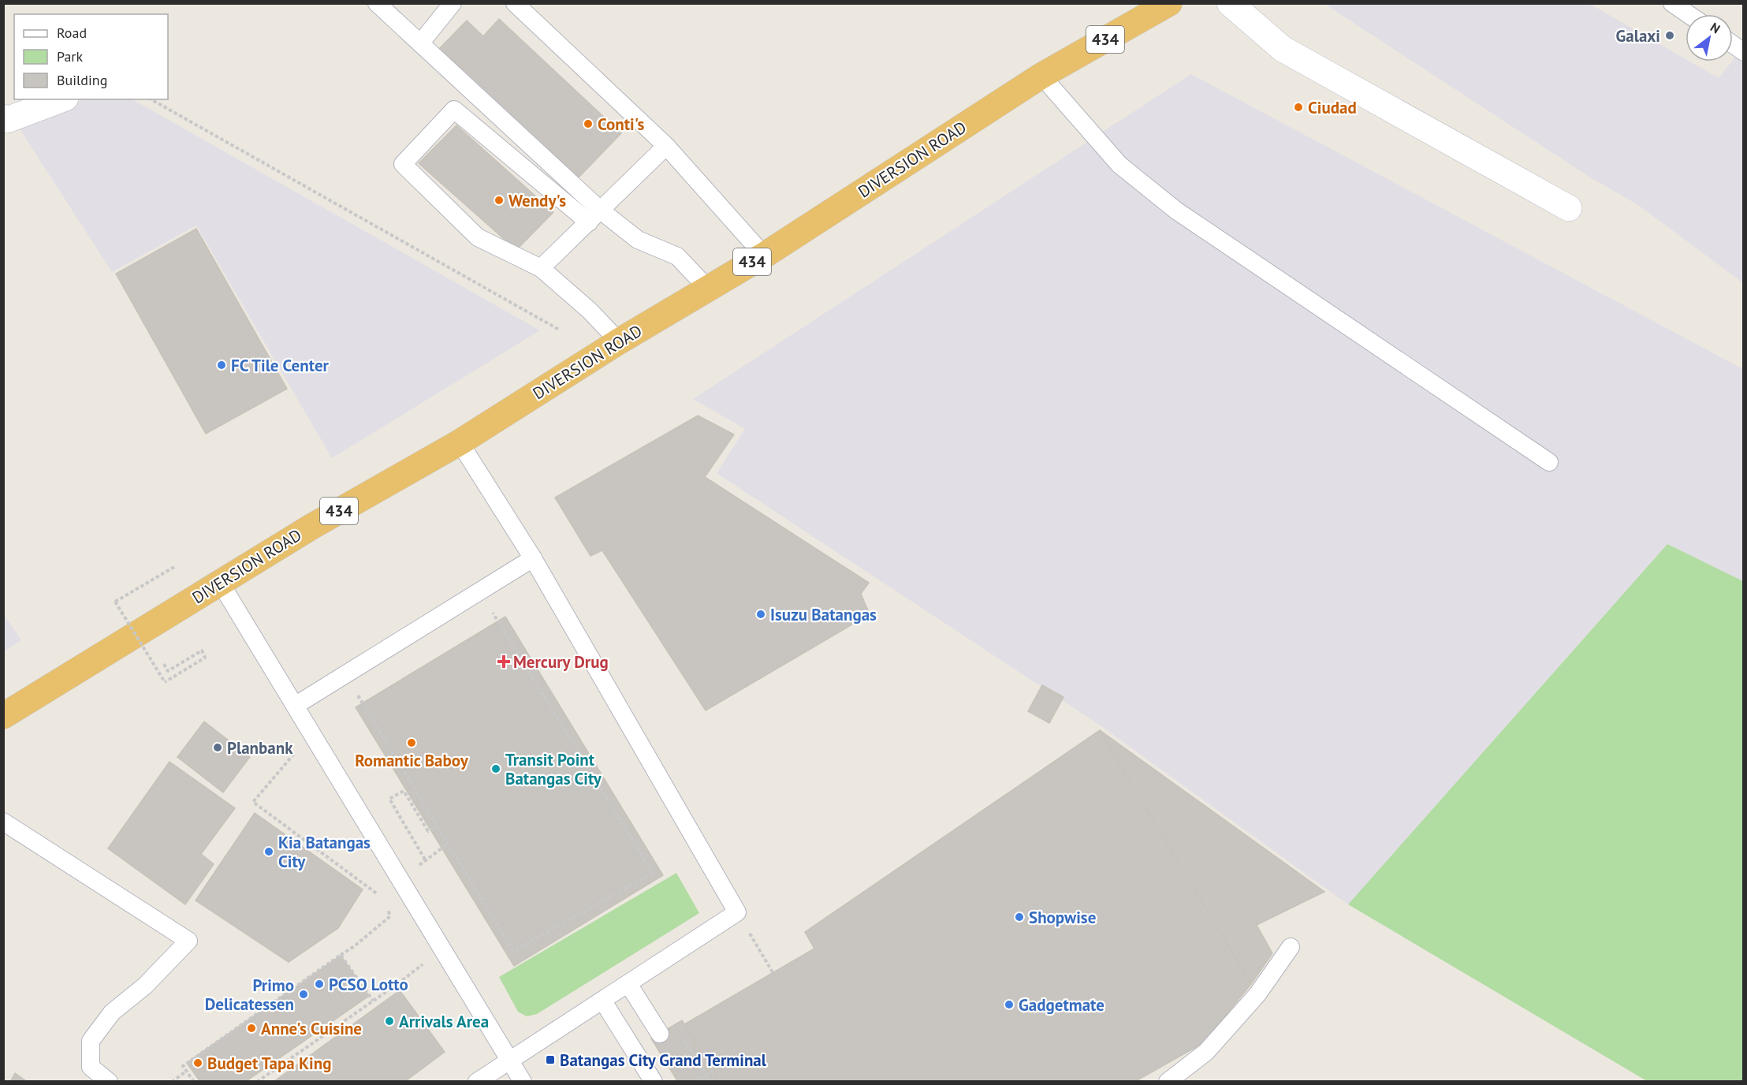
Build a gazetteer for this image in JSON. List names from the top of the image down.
{
  "streets": {
    "highway": ["434", "DIVERSION ROAD"]
  },
  "places": {
    "other": [
      "Galaxi",
      "Ciudad",
      "Conti's",
      "Wendy's",
      "FC Tile Center",
      "Isuzu Batangas",
      "Romantic Baboy",
      "Planbank",
      "Transit Point Batangas City",
      "Kia Batangas City",
      "Shopwise",
      "PCSO Lotto",
      "Primo Delicatessen",
      "Gadgetmate",
      "Arrivals Area",
      "Anne's Cuisine",
      "Budget Tapa King"
    ],
    "health": ["Mercury Drug"],
    "transit": ["Batangas City Grand Terminal"]
  },
  "legend": ["Road", "Park", "Building"],
  "north": "top right"
}
